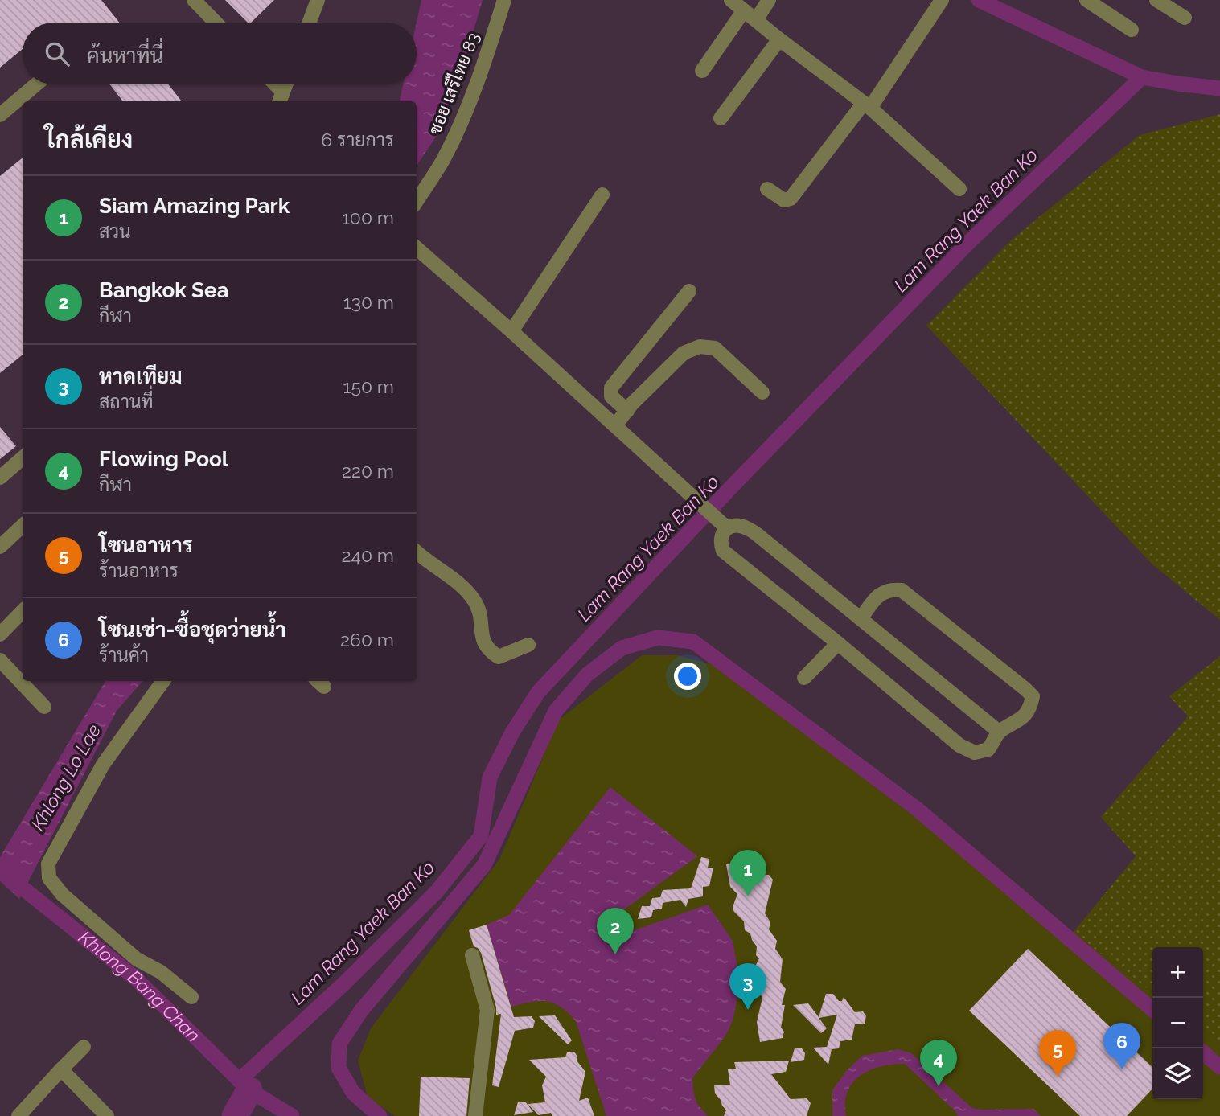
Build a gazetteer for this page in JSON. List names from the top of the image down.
{
  "streets": {
    "street": ["ซอย เสรีไทย 83"]
  },
  "water": ["Lam Rang Yaek Ban Ko", "Khlong Lo Lae", "Khlong Bang Chan"],
  "page": {
    "search": "ค้นหาที่นี่",
    "heading": ["ใกล้เคียง", "6 รายการ"],
    "list": [
      {
        "mark": "1",
        "name": "Siam Amazing Park",
        "note": "สวน",
        "value": "100 m"
      },
      {
        "mark": "2",
        "name": "Bangkok Sea",
        "note": "กีฬา",
        "value": "130 m"
      },
      {
        "mark": "3",
        "name": "หาดเทียม",
        "note": "สถานที่",
        "value": "150 m"
      },
      {
        "mark": "4",
        "name": "Flowing Pool",
        "note": "กีฬา",
        "value": "220 m"
      },
      {
        "mark": "5",
        "name": "โซนอาหาร",
        "note": "ร้านอาหาร",
        "value": "240 m"
      },
      {
        "mark": "6",
        "name": "โซนเช่า-ซื้อชุดว่ายน้ำ",
        "note": "ร้านค้า",
        "value": "260 m"
      }
    ],
    "pins": [
      "1",
      "2",
      "3",
      "6",
      "5",
      "4"
    ],
    "map_buttons": ["+", "−"]
  }
}
